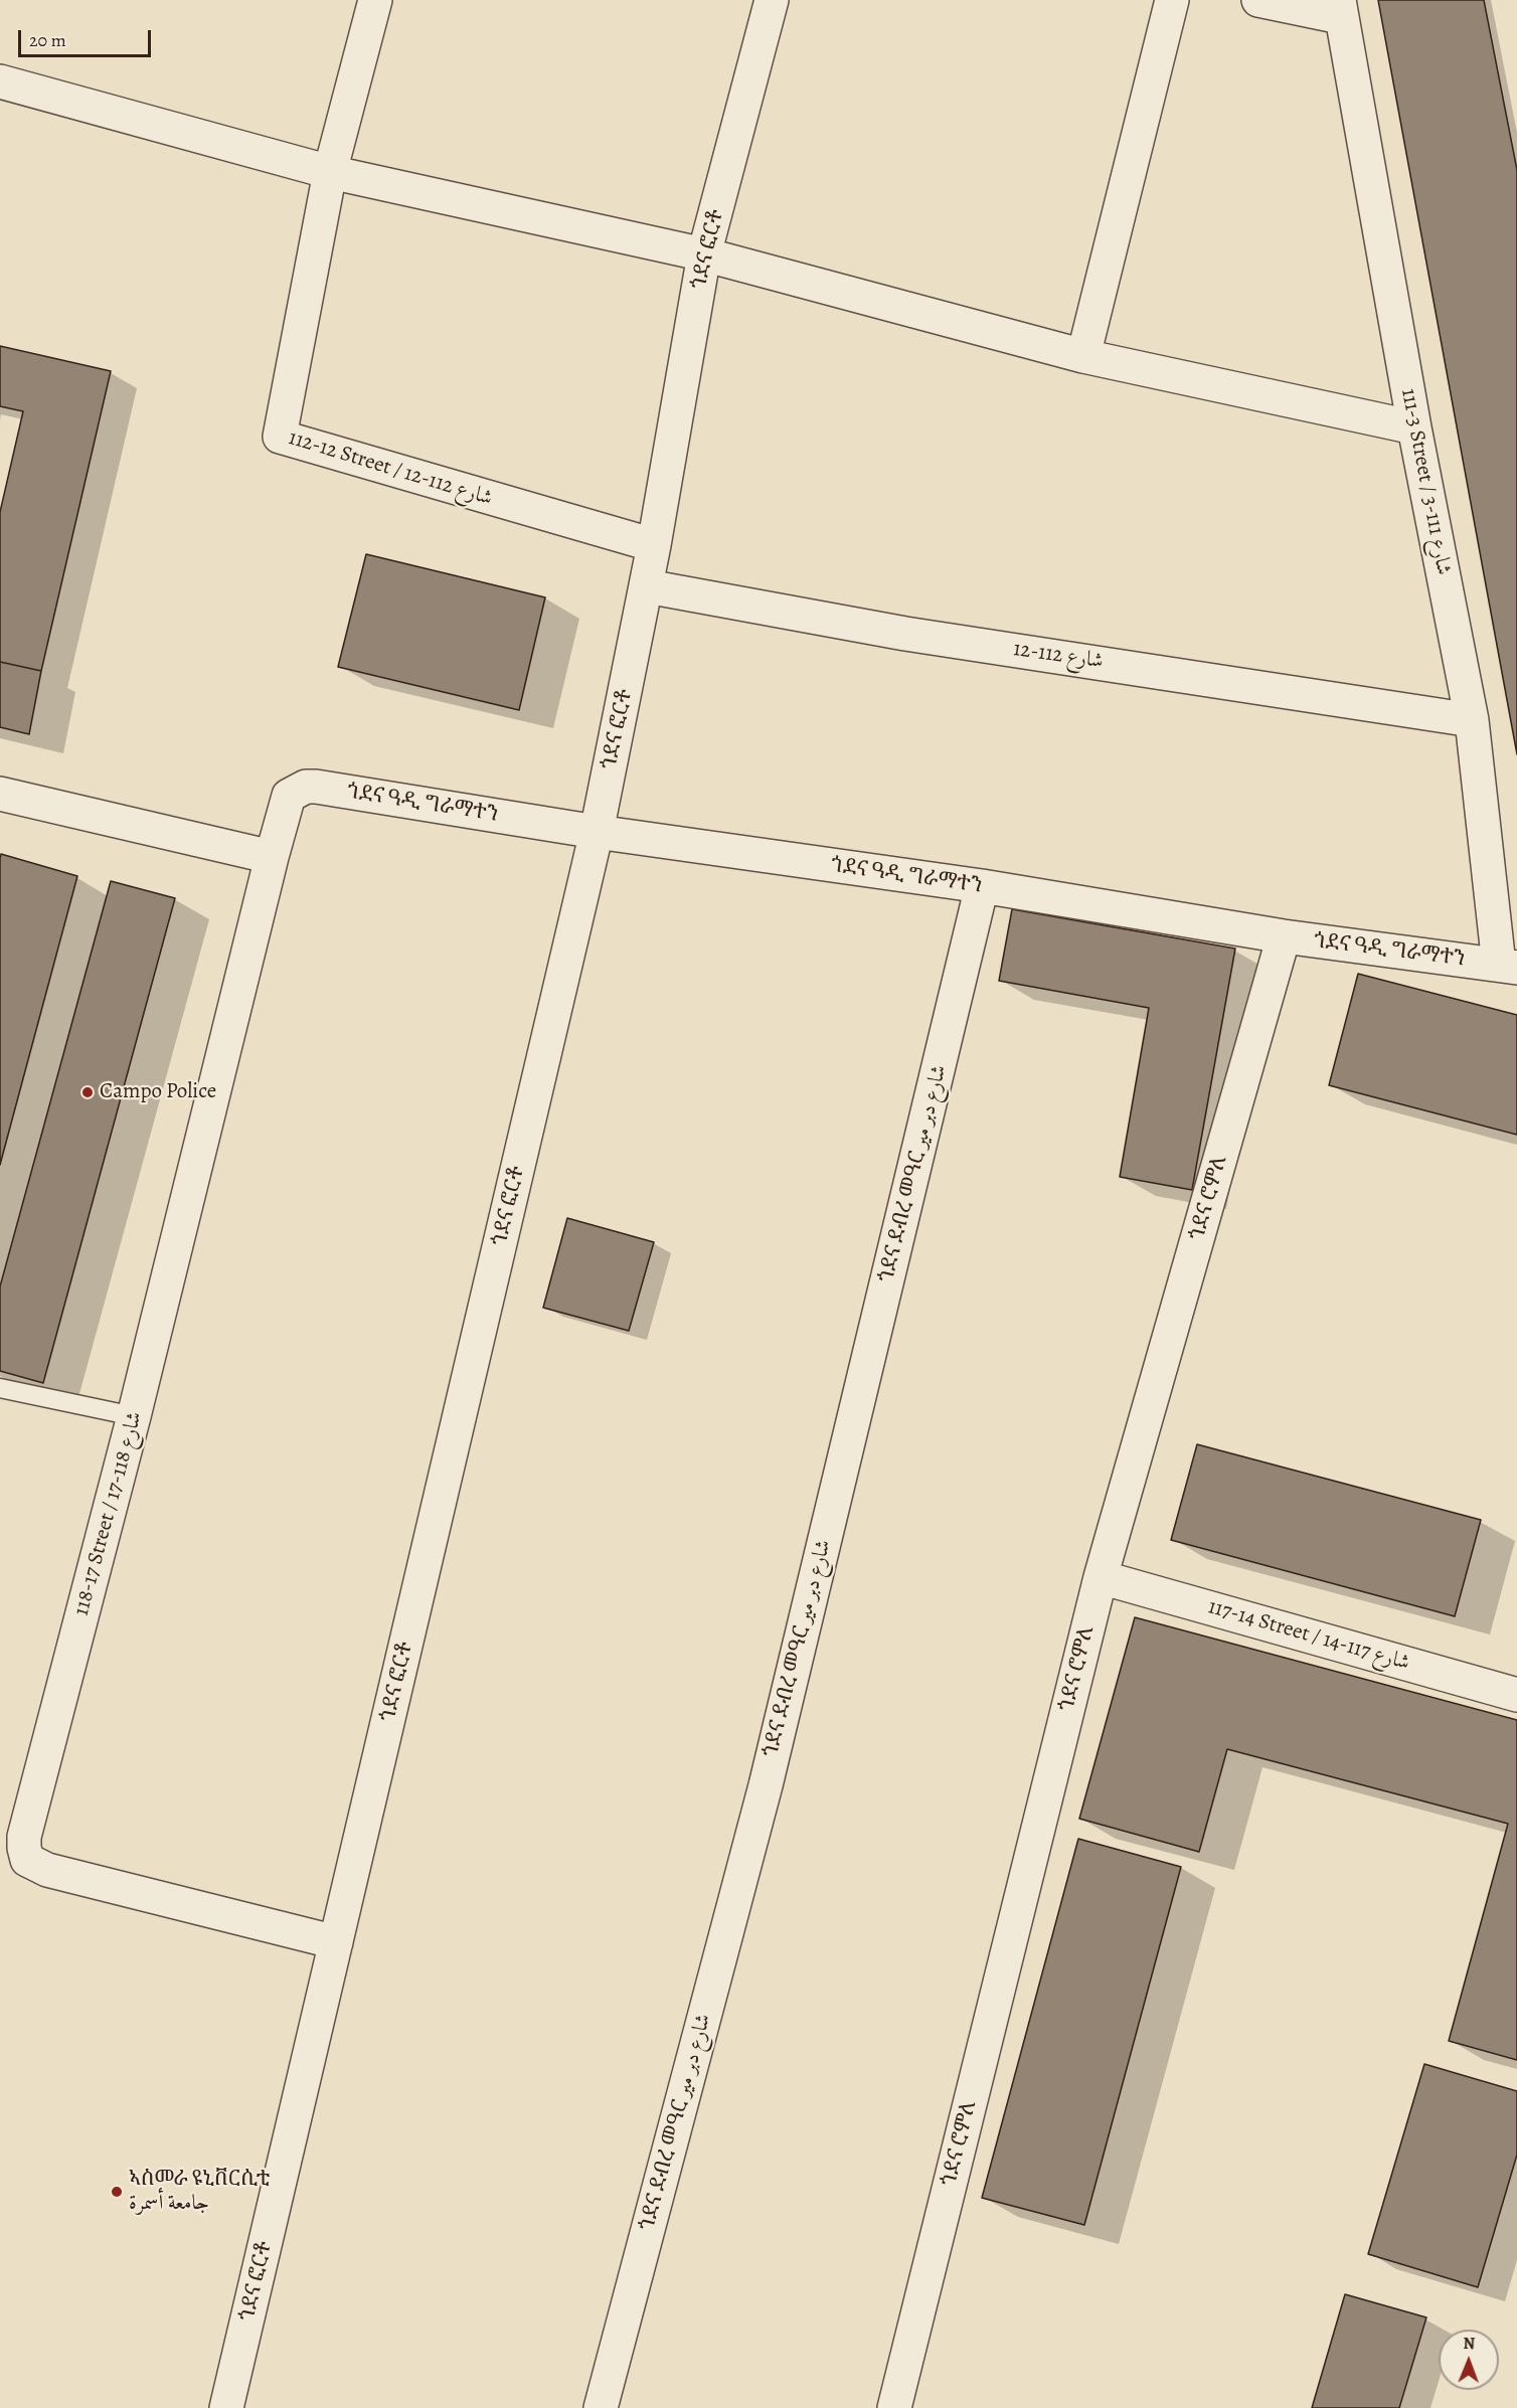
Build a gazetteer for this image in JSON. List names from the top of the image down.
{
  "streets": {
    "street": [
      "ጎደና ፎርቶ",
      "112-12 Street / شارع 112-12",
      "111-3 Street / شارع 111-3",
      "شارع 112-12",
      "ጎደና ዓዲ ግራማተን",
      "ጎደና ደብረ መዓር شارع دبر مير",
      "ጎደና ሮምለ",
      "118-17 Street / شارع 118-17",
      "117-14 Street / شارع 117-14"
    ]
  },
  "crossings": [
    ["ጎደና ፎርቶ", "112-12 Street / شارع 112-12"],
    ["ጎደና ፎርቶ", "شارع 112-12"],
    ["ጎደና ፎርቶ", "ጎደና ዓዲ ግራማተን"],
    ["ጎደና ፎርቶ", "118-17 Street / شارع 118-17"],
    ["111-3 Street / شارع 111-3", "شارع 112-12"],
    ["111-3 Street / شارع 111-3", "ጎደና ዓዲ ግራማተን"],
    ["ጎደና ዓዲ ግራማተን", "ጎደና ደብረ መዓር شارع دبر مير"],
    ["ጎደና ዓዲ ግራማተን", "ጎደና ሮምለ"],
    ["ጎደና ዓዲ ግራማተን", "118-17 Street / شارع 118-17"],
    ["ጎደና ሮምለ", "117-14 Street / شارع 117-14"]
  ],
  "places": ["Campo Police", "ኣስመራ ዩኒቨርሲቲ جامعة أسمرة"],
  "scale_bar": "20 m",
  "north": "top"
}
